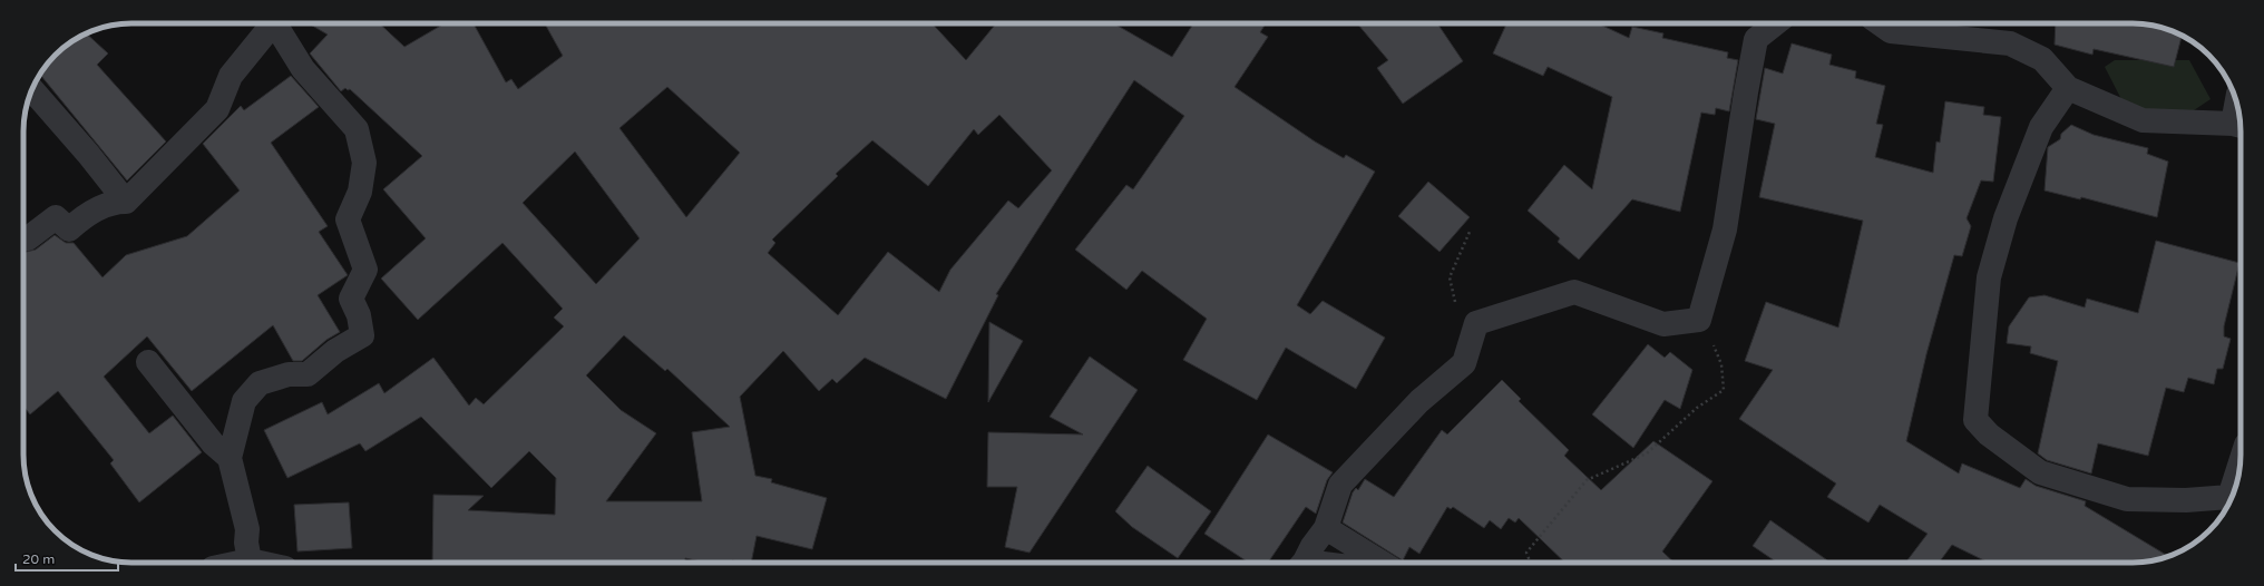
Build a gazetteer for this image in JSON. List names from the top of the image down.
{
  "scale_bar": "20 m"
}
